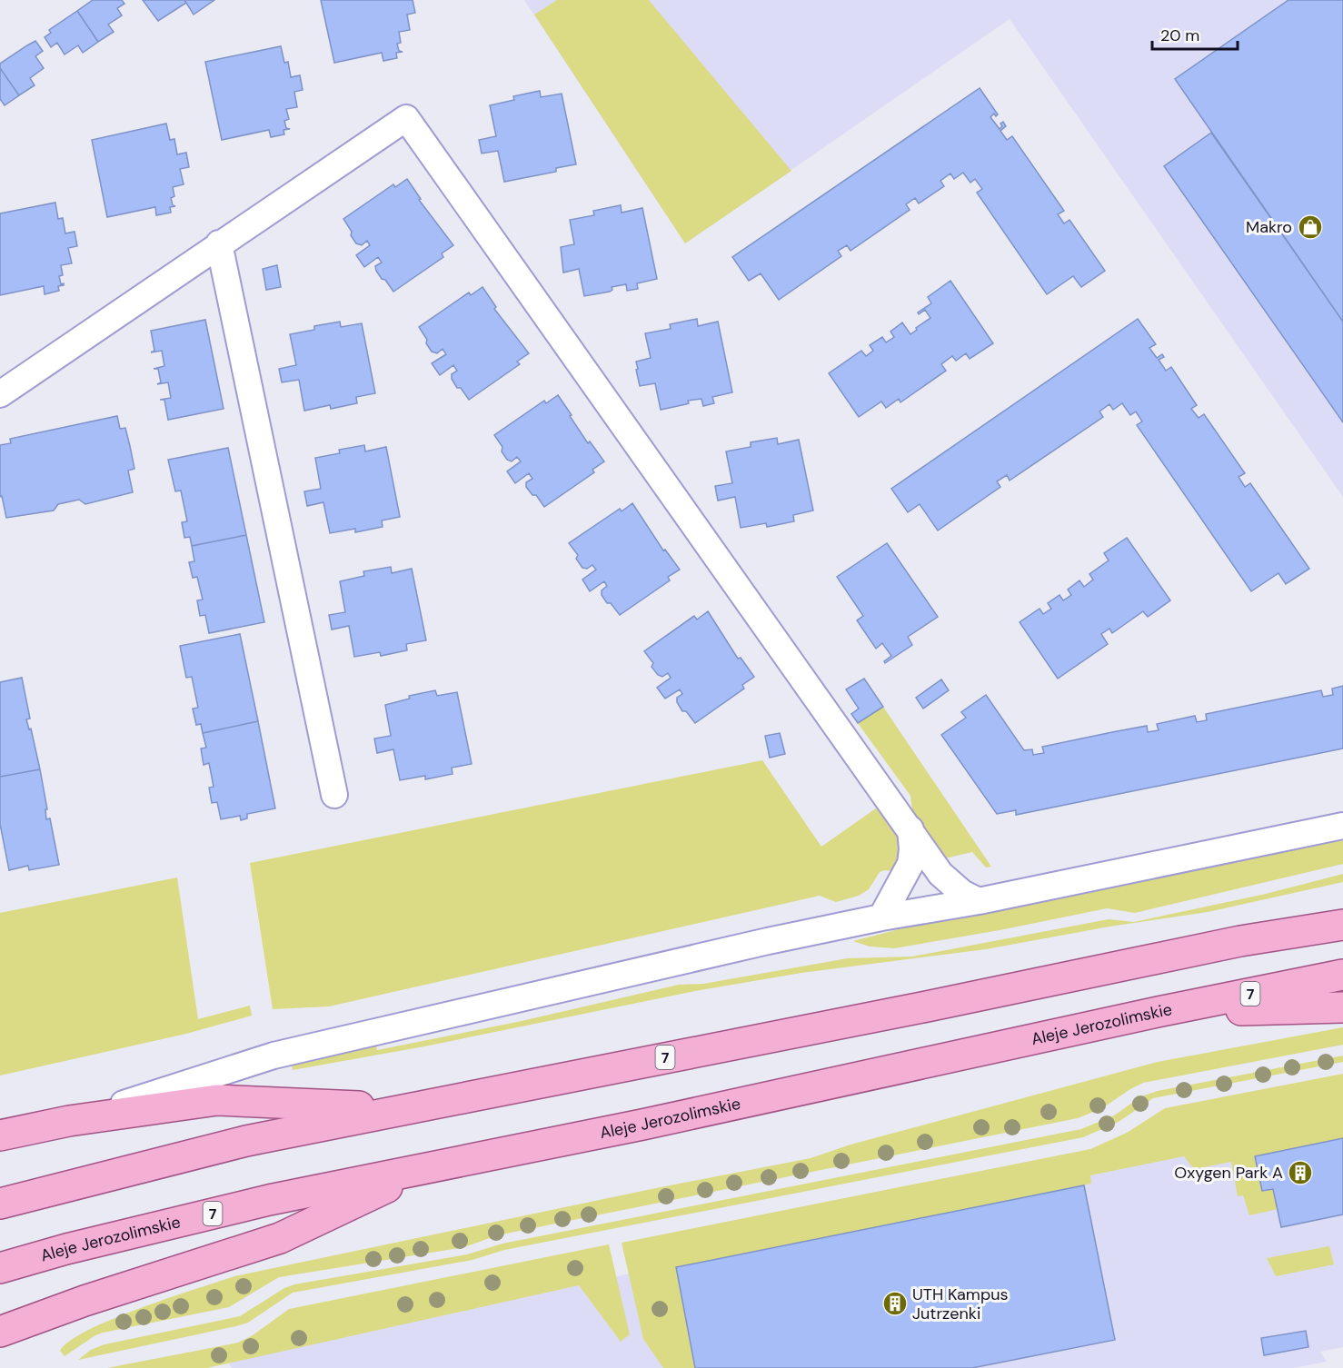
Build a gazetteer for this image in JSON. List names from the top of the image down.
{
  "streets": {
    "main road": ["7", "Aleje Jerozolimskie"]
  },
  "places": {
    "shop": ["Makro"],
    "building": ["Oxygen Park A", "UTH Kampus Jutrzenki"]
  },
  "scale_bar": "20 m"
}
